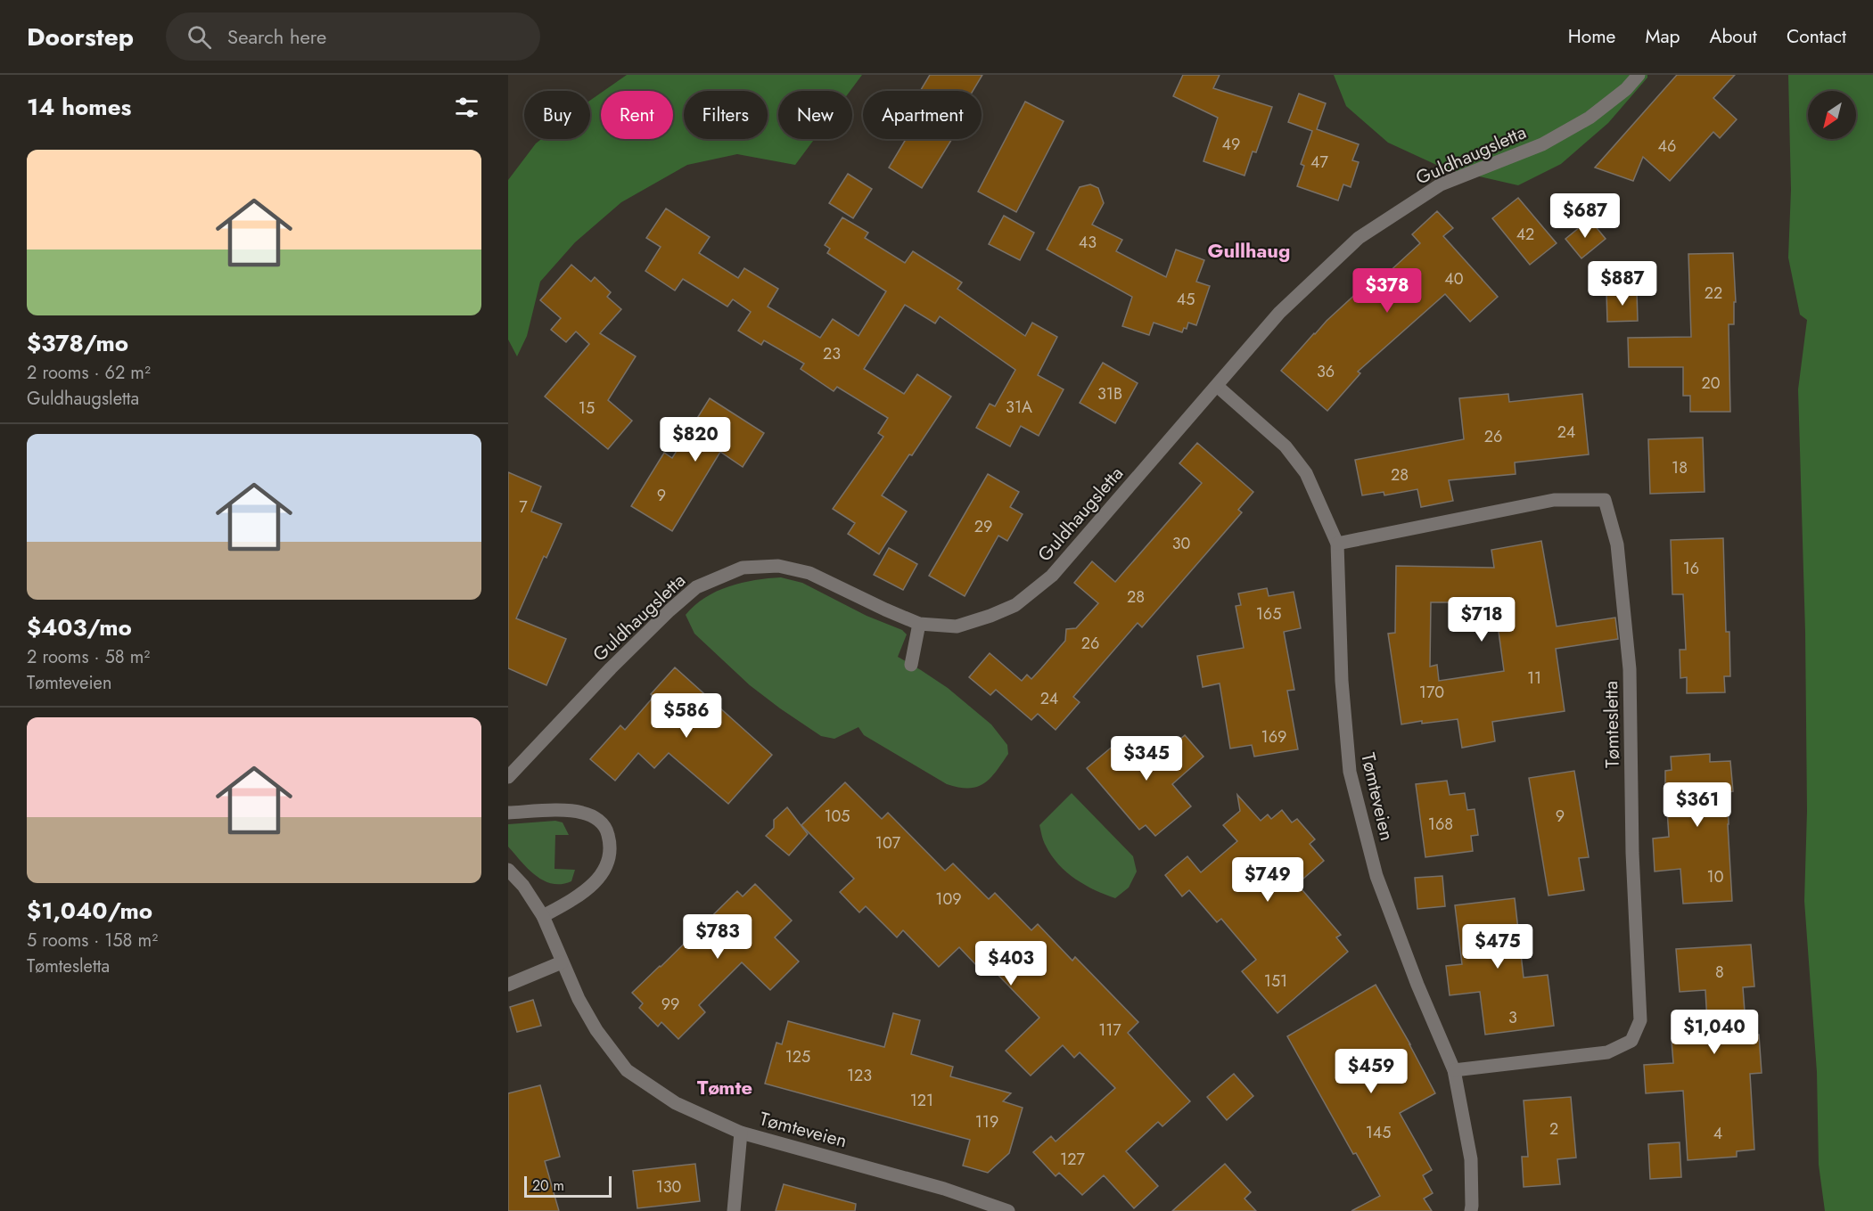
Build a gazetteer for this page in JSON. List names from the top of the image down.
{
  "streets": {
    "street": ["Guldhaugsletta", "Tømtesletta", "Tømteveien"]
  },
  "crossings": [
    ["Guldhaugsletta", "Tømteveien"],
    ["Tømtesletta", "Tømteveien"]
  ],
  "districts": ["Gullhaug", "Tømte"],
  "house_numbers": [
    "49",
    "46",
    "47",
    "42",
    "43",
    "40",
    "22",
    "45",
    "23",
    "36",
    "20",
    "31B",
    "31A",
    "15",
    "24",
    "26",
    "18",
    "28",
    "9",
    "7",
    "29",
    "30",
    "16",
    "28",
    "165",
    "26",
    "11",
    "170",
    "24",
    "169",
    "105",
    "9",
    "168",
    "107",
    "10",
    "109",
    "8",
    "151",
    "99",
    "3",
    "117",
    "125",
    "123",
    "121",
    "119",
    "2",
    "145",
    "4",
    "127",
    "130"
  ],
  "scale_bar": "20 m",
  "north": "bottom left",
  "page": {
    "header": "Doorstep",
    "search": "Search here",
    "nav": [
      "Home",
      "Map",
      "About",
      "Contact"
    ],
    "heading": "14 homes",
    "chip": [
      "Buy",
      "Rent",
      "Filters",
      "New",
      "Apartment"
    ],
    "list": [
      {
        "name": "$378/mo",
        "note": "2 rooms · 62 m² · Guldhaugsletta"
      },
      {
        "name": "$403/mo",
        "note": "2 rooms · 58 m² · Tømteveien"
      },
      {
        "name": "$1,040/mo",
        "note": "5 rooms · 158 m² · Tømtesletta"
      }
    ],
    "price": [
      "$687",
      "$887",
      "$378",
      "$820",
      "$718",
      "$586",
      "$345",
      "$361",
      "$749",
      "$783",
      "$475",
      "$403",
      "$1,040",
      "$459"
    ],
    "scale": "20 m"
  }
}
